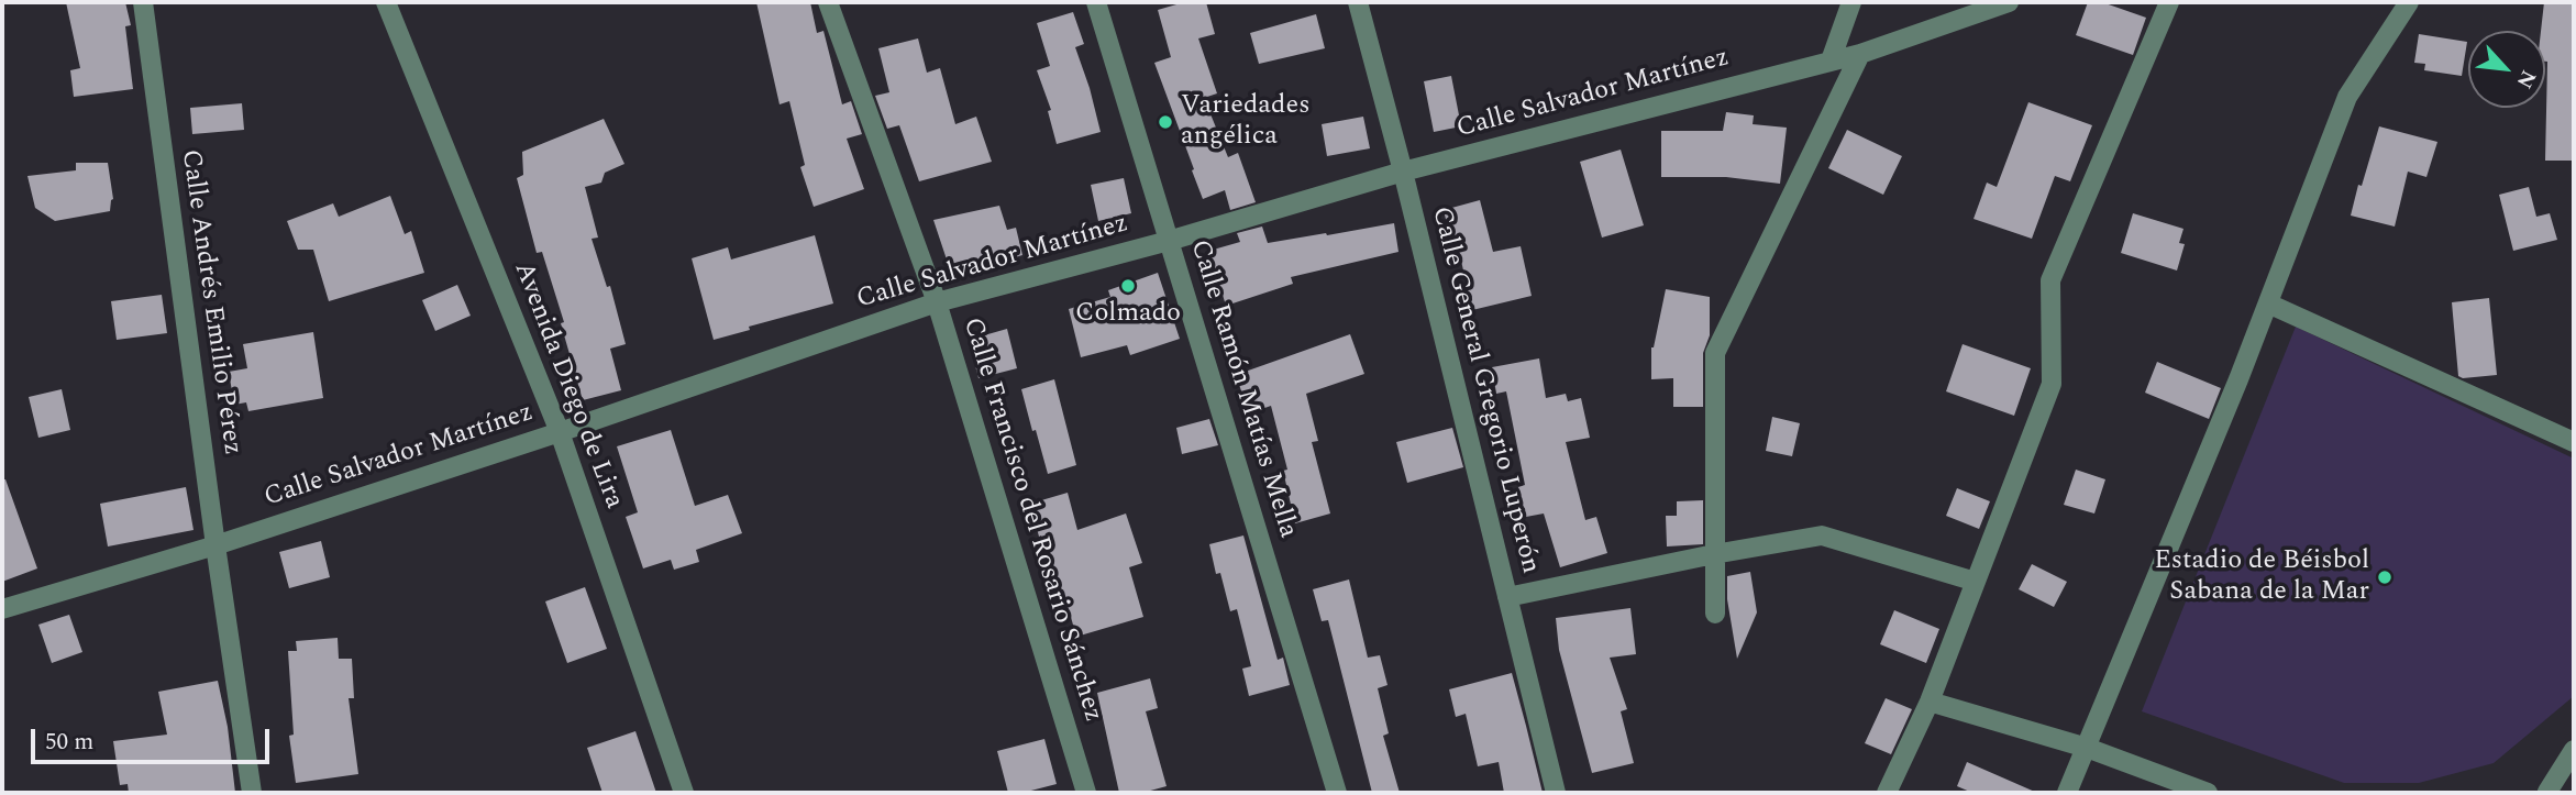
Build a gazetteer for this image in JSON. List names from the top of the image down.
{
  "streets": {
    "street": [
      "Calle Salvador Martínez",
      "Calle Andrés Emilio Pérez",
      "Avenida Diego de Lira",
      "Calle Ramón Matías Mella",
      "Calle General Gregorio Luperón",
      "Calle Francisco del Rosario Sánchez"
    ]
  },
  "crossings": [
    ["Calle Salvador Martínez", "Calle Andrés Emilio Pérez"],
    ["Calle Salvador Martínez", "Avenida Diego de Lira"],
    ["Calle Salvador Martínez", "Calle Ramón Matías Mella"],
    ["Calle Salvador Martínez", "Calle General Gregorio Luperón"],
    ["Calle Salvador Martínez", "Calle Francisco del Rosario Sánchez"]
  ],
  "places": ["Variedades angélica", "Colmado", "Estadio de Béisbol Sabana de la Mar"],
  "scale_bar": "50 m",
  "north": "bottom right"
}
